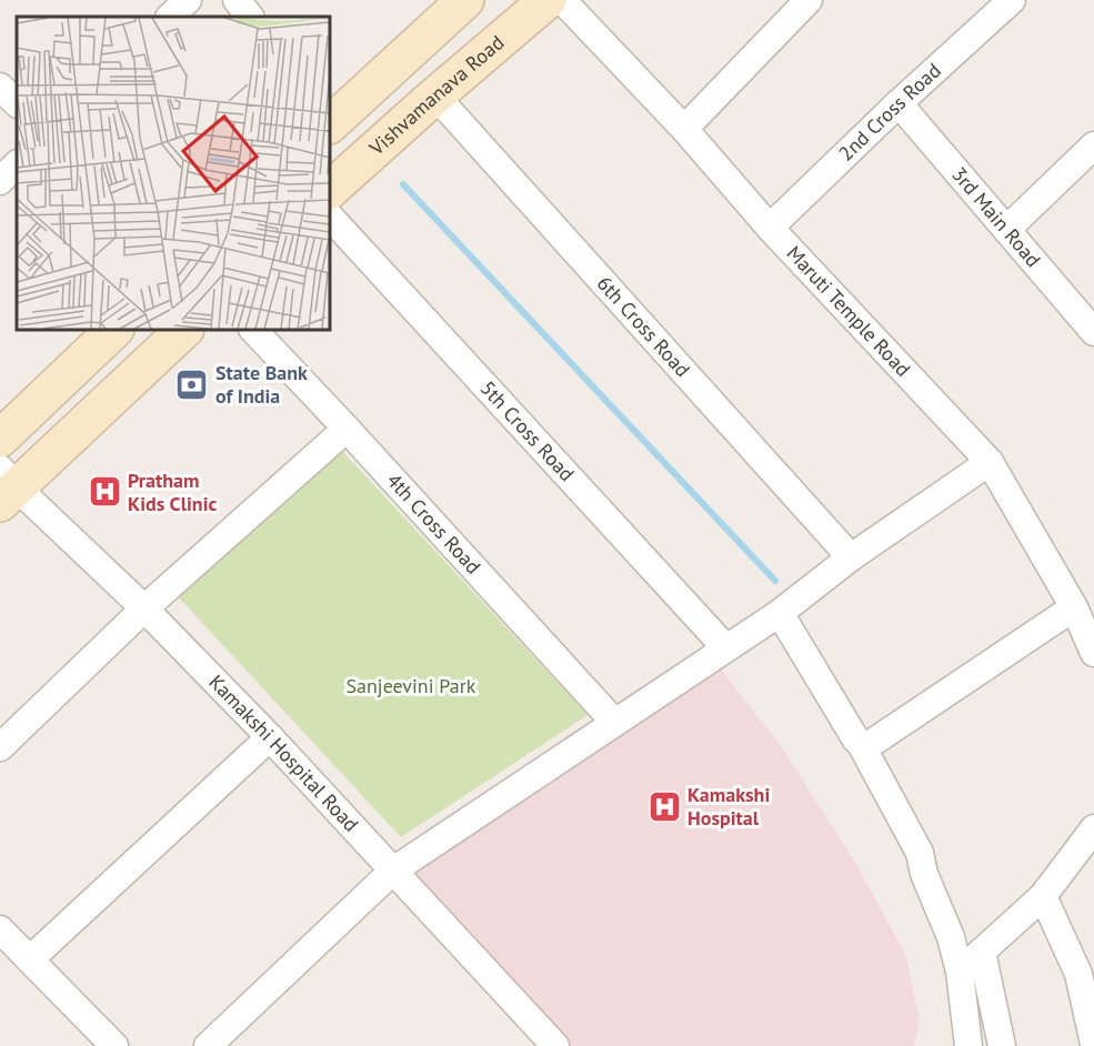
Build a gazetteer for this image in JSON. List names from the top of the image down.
{
  "streets": {
    "main road": ["Vishvamanava Road"],
    "street": [
      "2nd Cross Road",
      "3rd Main Road",
      "Maruti Temple Road",
      "6th Cross Road",
      "5th Cross Road",
      "4th Cross Road",
      "Kamakshi Hospital Road"
    ]
  },
  "crossings": [
    ["Vishvamanava Road", "6th Cross Road"],
    ["2nd Cross Road", "3rd Main Road"],
    ["2nd Cross Road", "Maruti Temple Road"]
  ],
  "parks": ["Sanjeevini Park"],
  "places": {
    "bank": ["State Bank of India"],
    "hospital": ["Pratham Kids Clinic", "Kamakshi Hospital"]
  }
}
